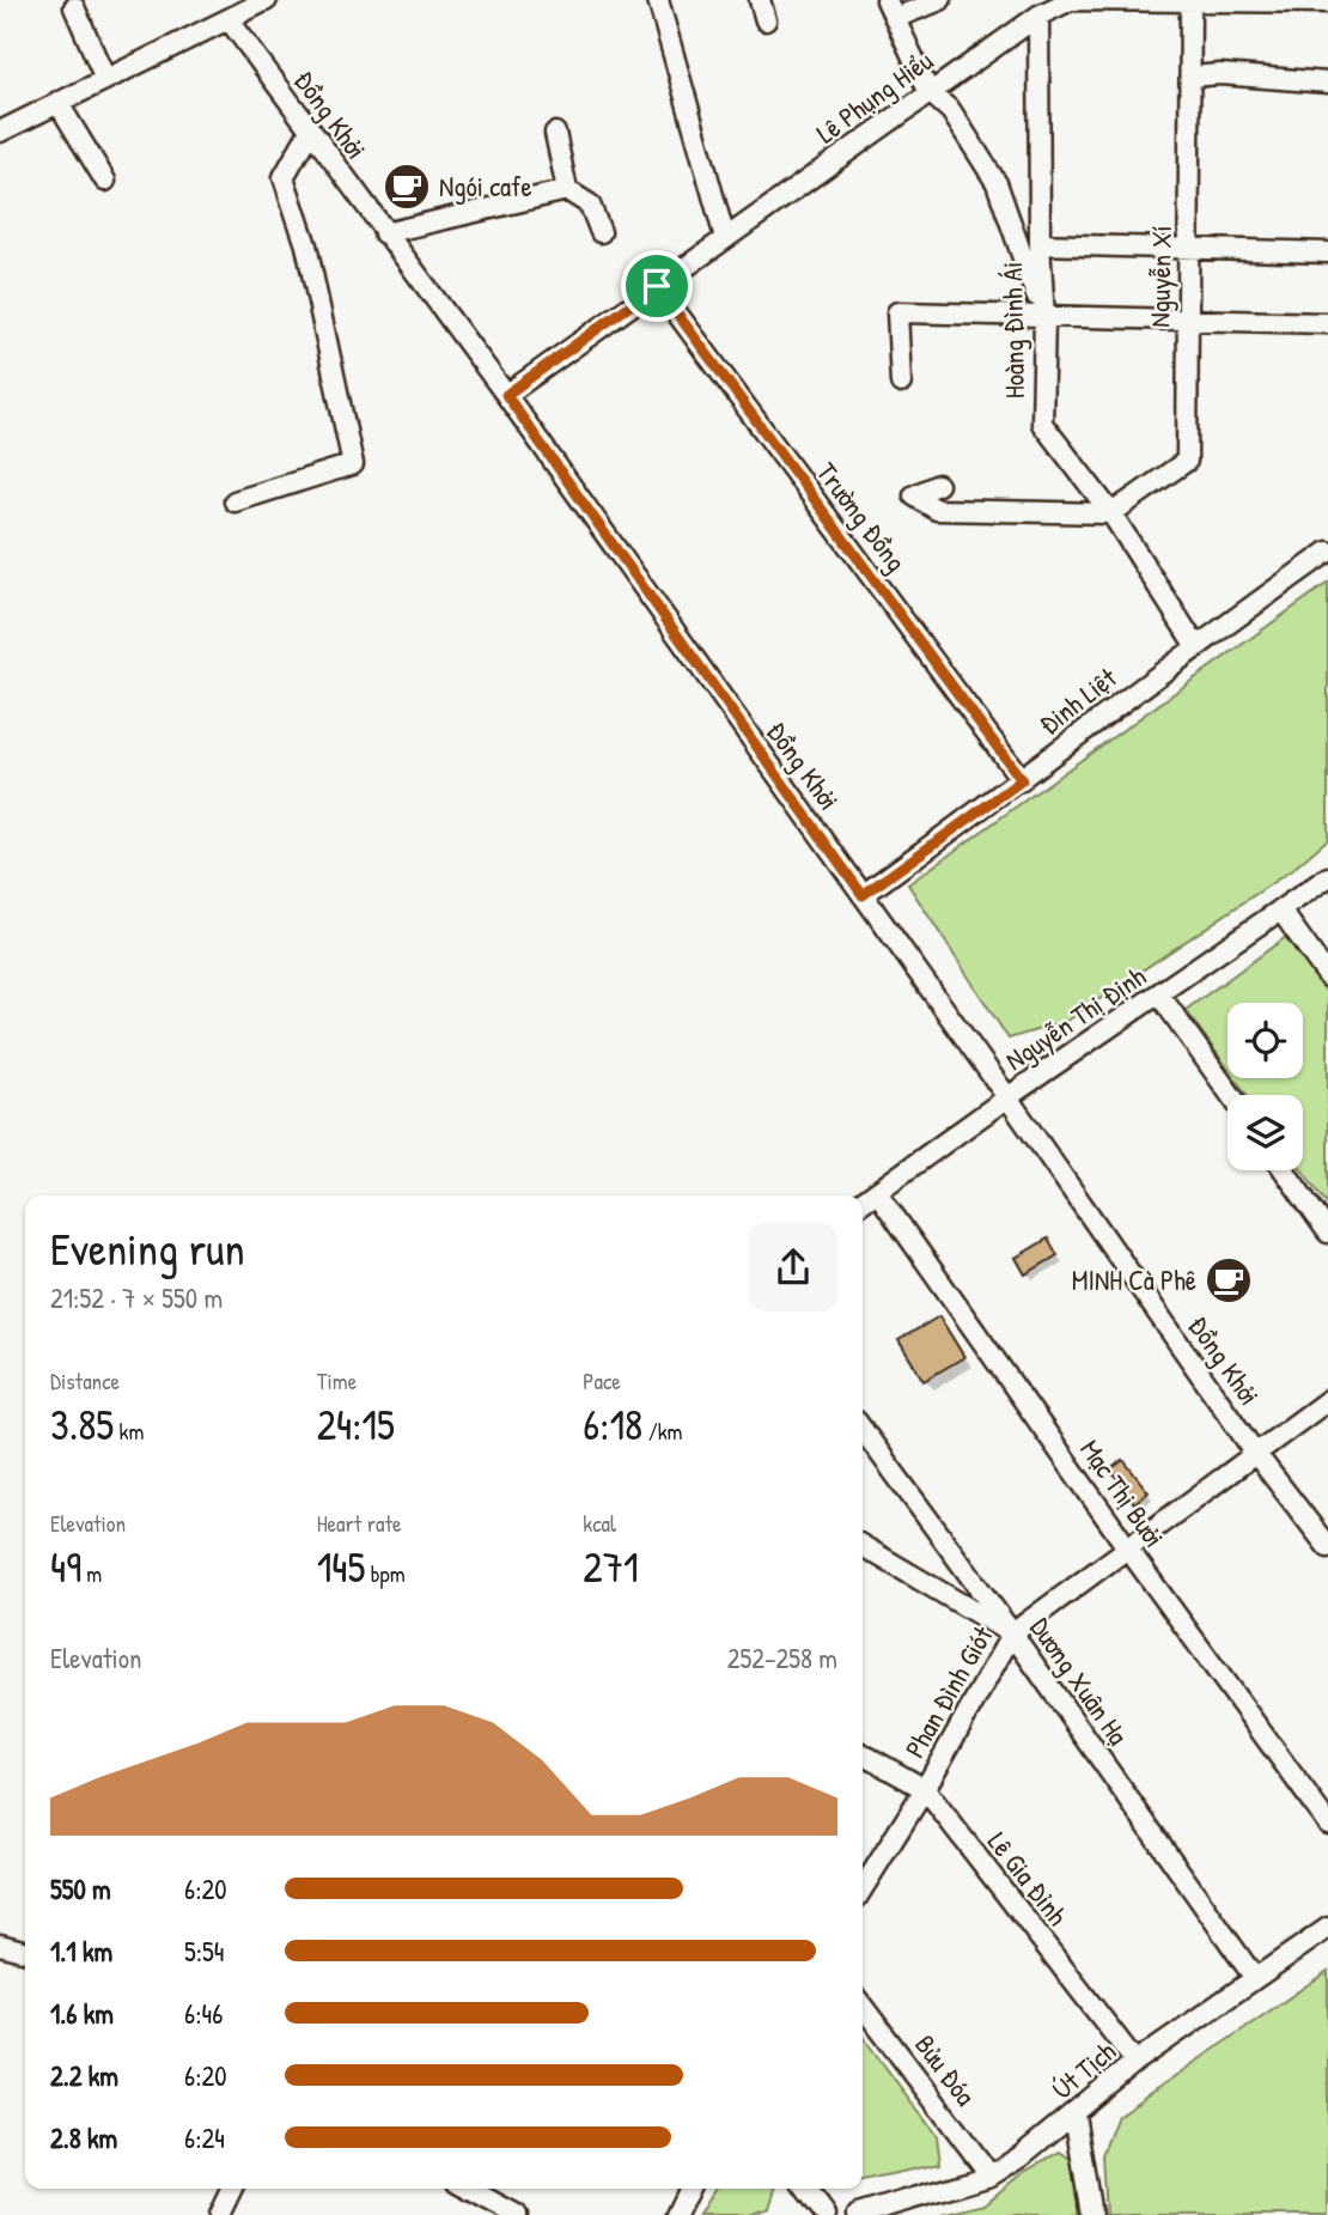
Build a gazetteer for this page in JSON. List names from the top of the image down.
{
  "streets": {
    "street": [
      "Lê Phụng Hiểu",
      "Đồng Khởi",
      "Nguyễn Xí",
      "Hoàng Đình Ái",
      "Trường Đồng",
      "Đinh Liệt",
      "Nguyễn Thị Định",
      "Mạc Thị Bưởi",
      "Dương Xuân Hạ",
      "Phan Đình Giót",
      "Lê Gia Đỉnh",
      "Bửu Đóa",
      "Út Tịch"
    ]
  },
  "crossings": [
    ["Lê Phụng Hiểu", "Đồng Khởi"],
    ["Lê Phụng Hiểu", "Nguyễn Xí"],
    ["Lê Phụng Hiểu", "Hoàng Đình Ái"],
    ["Lê Phụng Hiểu", "Trường Đồng"],
    ["Đồng Khởi", "Đinh Liệt"],
    ["Đồng Khởi", "Nguyễn Thị Định"],
    ["Đồng Khởi", "Phan Đình Giót"],
    ["Nguyễn Xí", "Hoàng Đình Ái"],
    ["Hoàng Đình Ái", "Đinh Liệt"],
    ["Trường Đồng", "Đinh Liệt"],
    ["Nguyễn Thị Định", "Mạc Thị Bưởi"],
    ["Mạc Thị Bưởi", "Phan Đình Giót"],
    ["Dương Xuân Hạ", "Phan Đình Giót"],
    ["Dương Xuân Hạ", "Út Tịch"],
    ["Phan Đình Giót", "Lê Gia Đỉnh"],
    ["Lê Gia Đỉnh", "Út Tịch"],
    ["Bửu Đóa", "Út Tịch"]
  ],
  "places": {
    "cafe": ["Ngói cafe", "MINH Cà Phê"]
  },
  "page": {
    "heading": ["Evening run", "21:52 · 7 × 550 m"],
    "stats": [
      ["Distance", "3.85 km"],
      ["Time", "24:15"],
      ["Pace", "6:18 /km"],
      ["Elevation", "49 m"],
      ["Heart rate", "145 bpm"],
      ["kcal", "271"]
    ],
    "chart": ["Elevation", "252–258 m"],
    "list": [
      {
        "name": "550 m",
        "note": "6:20"
      },
      {
        "name": "1.1 km",
        "note": "5:54"
      },
      {
        "name": "1.6 km",
        "note": "6:46"
      },
      {
        "name": "2.2 km",
        "note": "6:20"
      },
      {
        "name": "2.8 km",
        "note": "6:24"
      }
    ]
  }
}
